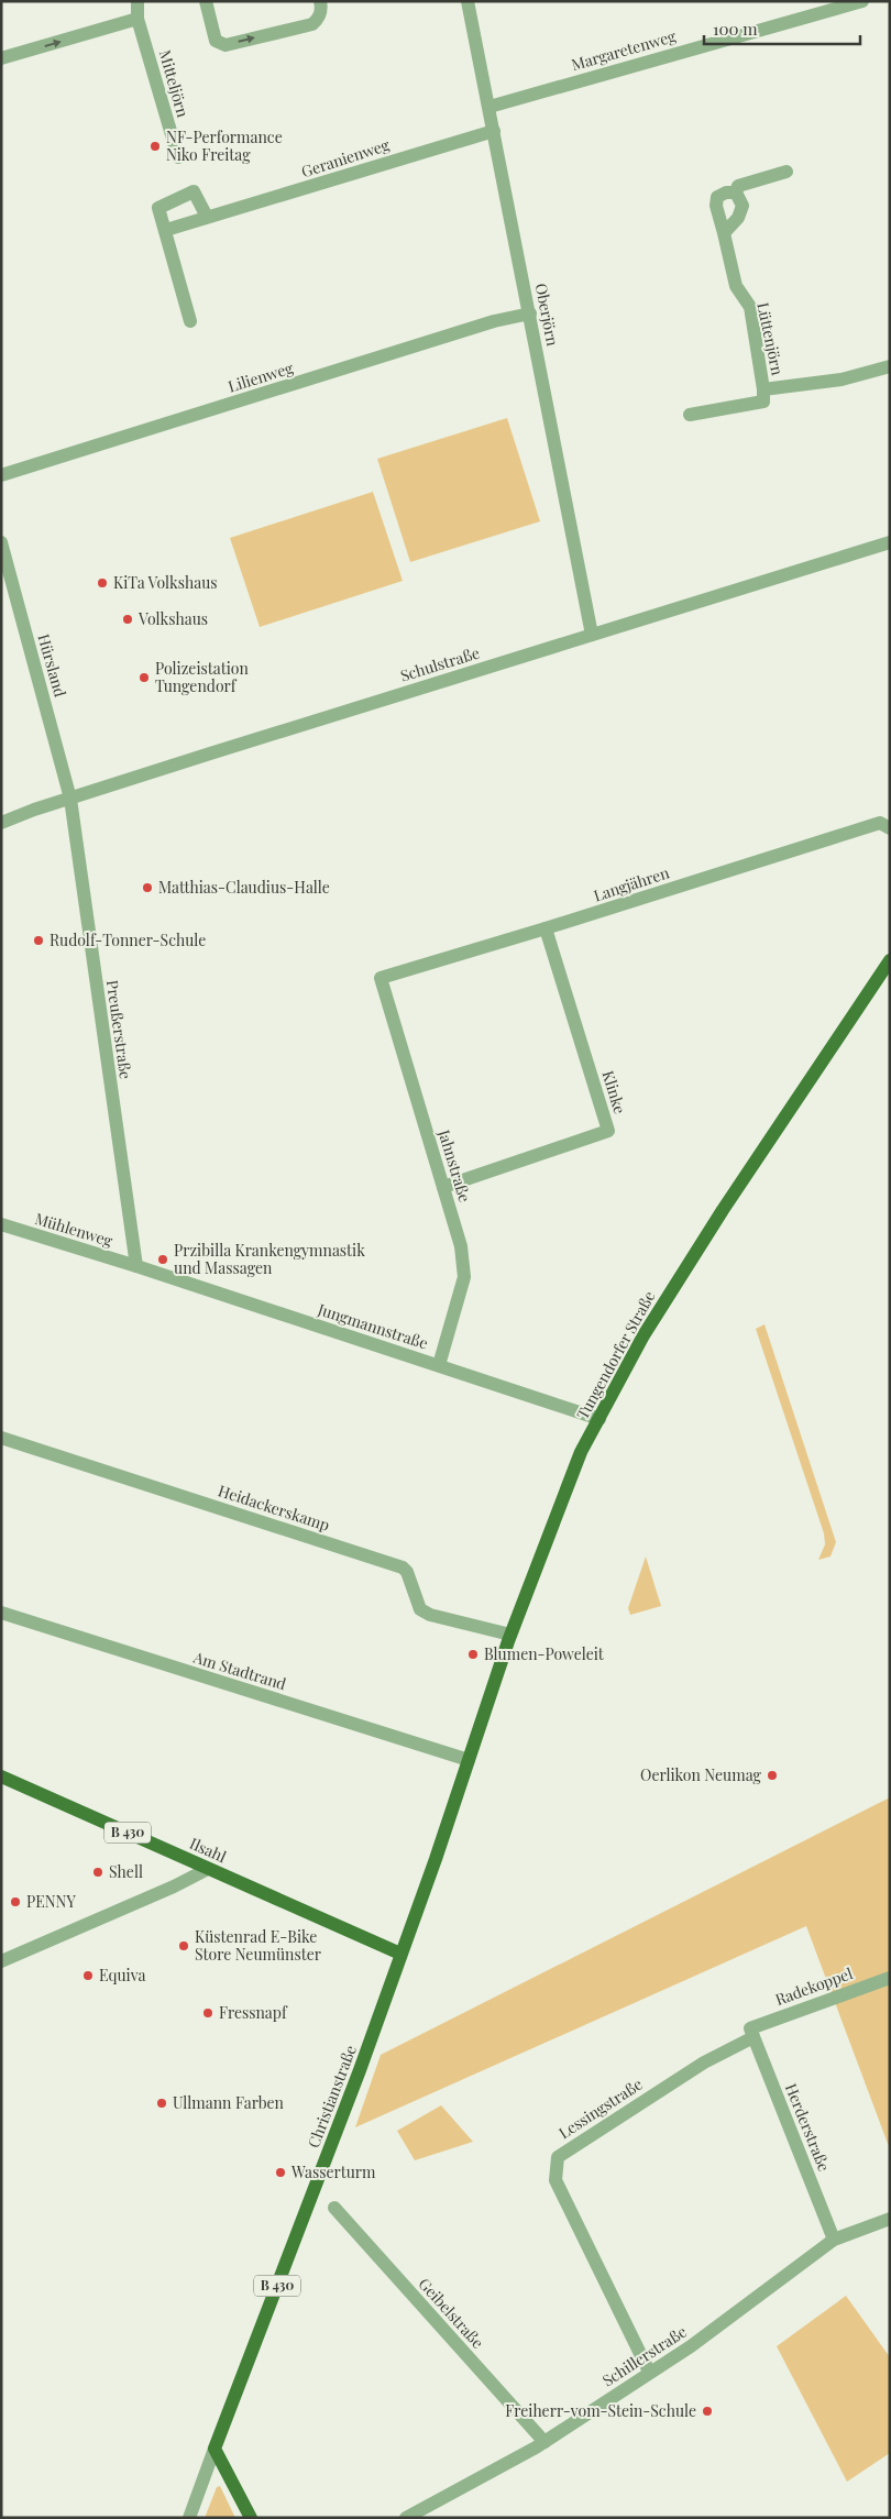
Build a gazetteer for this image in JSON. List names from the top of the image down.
{
  "streets": {
    "main road": [
      "Tungendorfer Straße",
      "B 430",
      "Ilsahl",
      "Christianstraße"
    ],
    "street": [
      "Margaretenweg",
      "Mitteljörn",
      "Geranienweg",
      "Oberjörn",
      "Lüttenjörn",
      "Lilienweg",
      "Schulstraße",
      "Hürsland",
      "Langjähren",
      "Preußerstraße",
      "Klinke",
      "Jahnstraße",
      "Mühlenweg",
      "Jungmannstraße",
      "Heidackerskamp",
      "Am Stadtrand",
      "Radekoppel",
      "Lessingstraße",
      "Herderstraße",
      "Geibelstraße",
      "Schillerstraße"
    ]
  },
  "crossings": [
    ["Margaretenweg", "Oberjörn"],
    ["Geranienweg", "Oberjörn"],
    ["Oberjörn", "Lilienweg"],
    ["Oberjörn", "Schulstraße"],
    ["Schulstraße", "Hürsland"],
    ["Schulstraße", "Preußerstraße"],
    ["Hürsland", "Preußerstraße"],
    ["Langjähren", "Klinke"],
    ["Langjähren", "Jahnstraße"],
    ["Preußerstraße", "Mühlenweg"],
    ["Preußerstraße", "Jungmannstraße"],
    ["Klinke", "Jahnstraße"],
    ["Jahnstraße", "Jungmannstraße"],
    ["Mühlenweg", "Jungmannstraße"],
    ["Jungmannstraße", "Tungendorfer Straße"],
    ["Tungendorfer Straße", "Heidackerskamp"],
    ["Tungendorfer Straße", "Am Stadtrand"],
    ["Tungendorfer Straße", "Christianstraße"],
    ["Ilsahl", "Christianstraße"],
    ["Radekoppel", "Lessingstraße"],
    ["Radekoppel", "Herderstraße"],
    ["Lessingstraße", "Herderstraße"],
    ["Lessingstraße", "Schillerstraße"],
    ["Herderstraße", "Schillerstraße"],
    ["Geibelstraße", "Schillerstraße"]
  ],
  "places": [
    "NF-Performance Niko Freitag",
    "KiTa Volkshaus",
    "Volkshaus",
    "Polizeistation Tungendorf",
    "Matthias-Claudius-Halle",
    "Rudolf-Tonner-Schule",
    "Przibilla Krankengymnastik und Massagen",
    "Blumen-Poweleit",
    "Oerlikon Neumag",
    "Shell",
    "PENNY",
    "Küstenrad E-Bike Store Neumünster",
    "Equiva",
    "Fressnapf",
    "Ullmann Farben",
    "Wasserturm",
    "Freiherr-vom-Stein-Schule"
  ],
  "scale_bar": "100 m"
}
